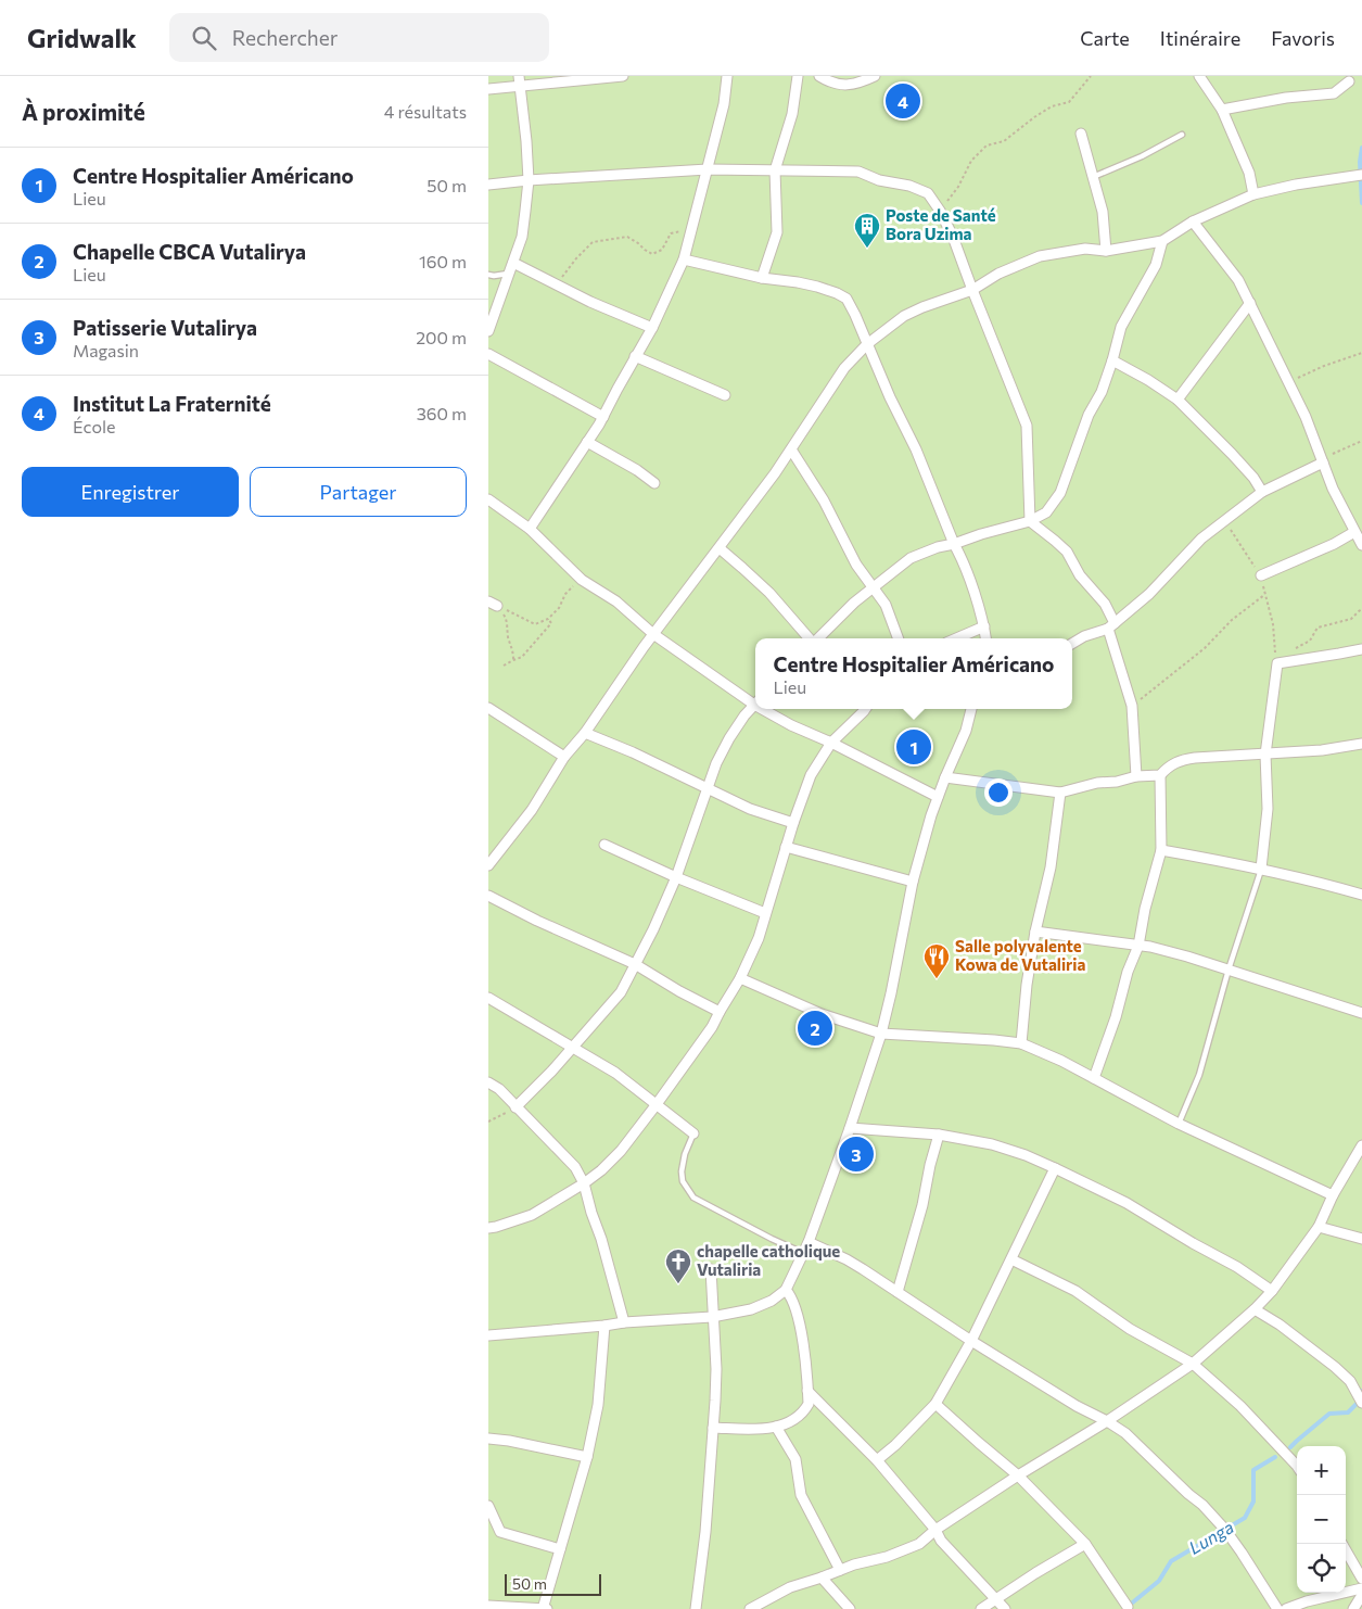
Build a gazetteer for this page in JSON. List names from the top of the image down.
{
  "water": ["Lunga"],
  "places": {
    "building": ["Poste de Santé Bora Uzima"],
    "restaurant": ["Salle polyvalente Kowa de Vutaliria"],
    "church": ["chapelle catholique Vutaliria"]
  },
  "scale_bar": "50 m",
  "page": {
    "header": "Gridwalk",
    "search": "Rechercher",
    "nav": ["Carte", "Itinéraire", "Favoris"],
    "heading": ["À proximité", "4 résultats"],
    "pins": [
      "4",
      "1",
      "2",
      "3"
    ],
    "list": [
      {
        "mark": "1",
        "name": "Centre Hospitalier Américano",
        "note": "Lieu",
        "value": "50 m"
      },
      {
        "mark": "2",
        "name": "Chapelle CBCA Vutalirya",
        "note": "Lieu",
        "value": "160 m"
      },
      {
        "mark": "3",
        "name": "Patisserie Vutalirya",
        "note": "Magasin",
        "value": "200 m"
      },
      {
        "mark": "4",
        "name": "Institut La Fraternité",
        "note": "École",
        "value": "360 m"
      }
    ],
    "buttons": ["Enregistrer", "Partager"],
    "popup": ["Centre Hospitalier Américano", "Lieu"],
    "map_buttons": ["+", "−"],
    "scale": "50 m"
  }
}
